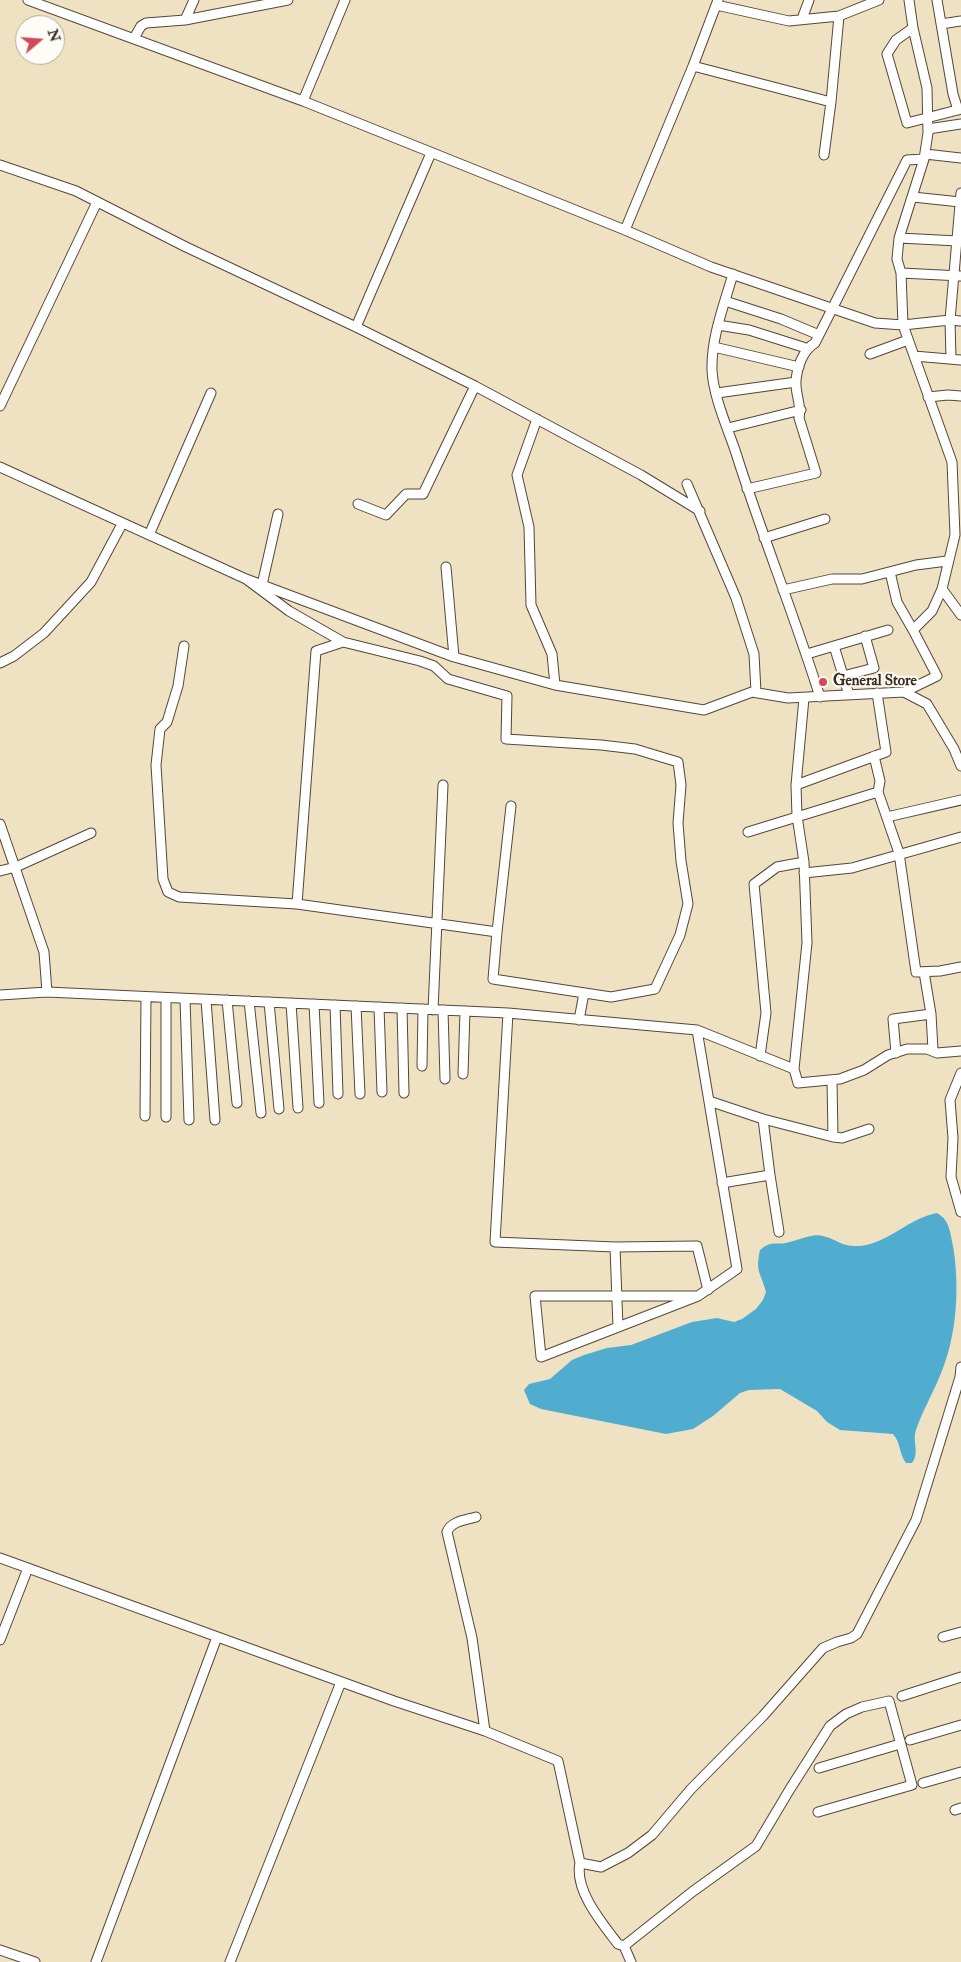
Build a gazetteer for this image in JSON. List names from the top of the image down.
{
  "places": ["General Store"],
  "north": "right"
}
